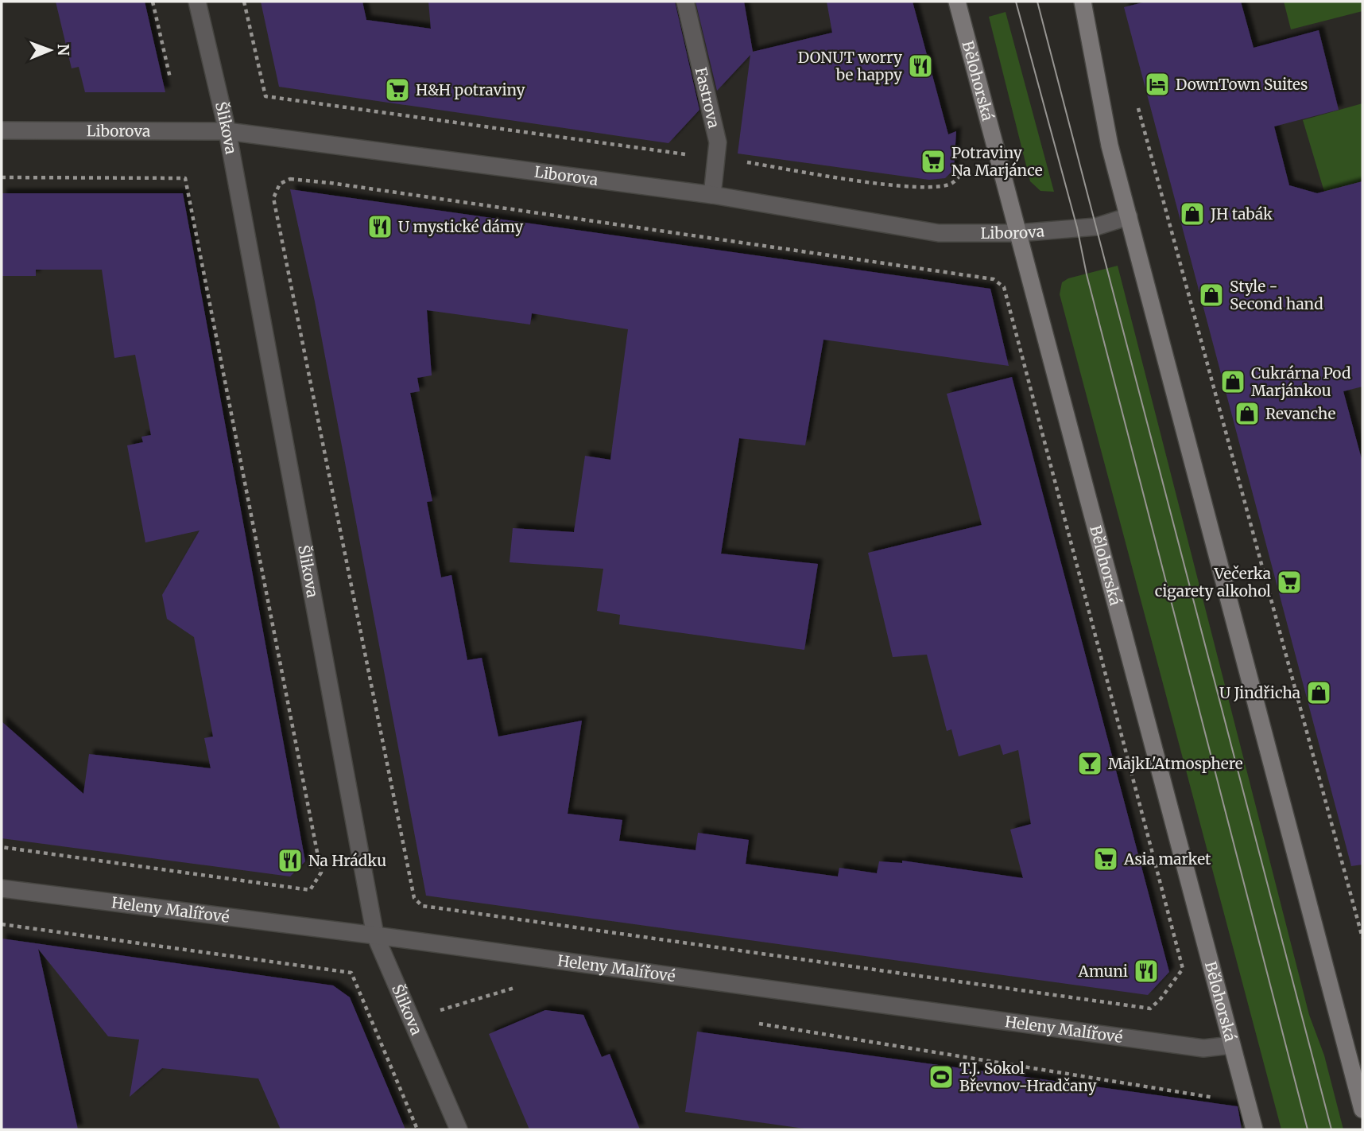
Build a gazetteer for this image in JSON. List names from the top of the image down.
{
  "streets": {
    "street": [
      "Bělohorská",
      "Fastrova",
      "Šlikova",
      "Liborova",
      "Heleny Malířové"
    ]
  },
  "crossings": [
    ["Bělohorská", "Liborova"],
    ["Bělohorská", "Heleny Malířové"],
    ["Fastrova", "Liborova"],
    ["Šlikova", "Liborova"],
    ["Šlikova", "Heleny Malířové"]
  ],
  "places": {
    "restaurant": [
      "DONUT worry be happy",
      "U mystické dámy",
      "Na Hrádku",
      "Amuni"
    ],
    "hotel": ["DownTown Suites"],
    "supermarket": [
      "H&H potraviny",
      "Potraviny Na Marjánce",
      "Večerka cigarety alkohol",
      "Asia market"
    ],
    "shop": [
      "JH tabák",
      "Style - Second hand",
      "Cukrárna Pod Marjánkou",
      "Revanche",
      "U Jindřicha"
    ],
    "bar": ["MajkL'Atmosphere"],
    "sports": ["T.J. Sokol Břevnov-Hradčany"]
  },
  "north": "right"
}
